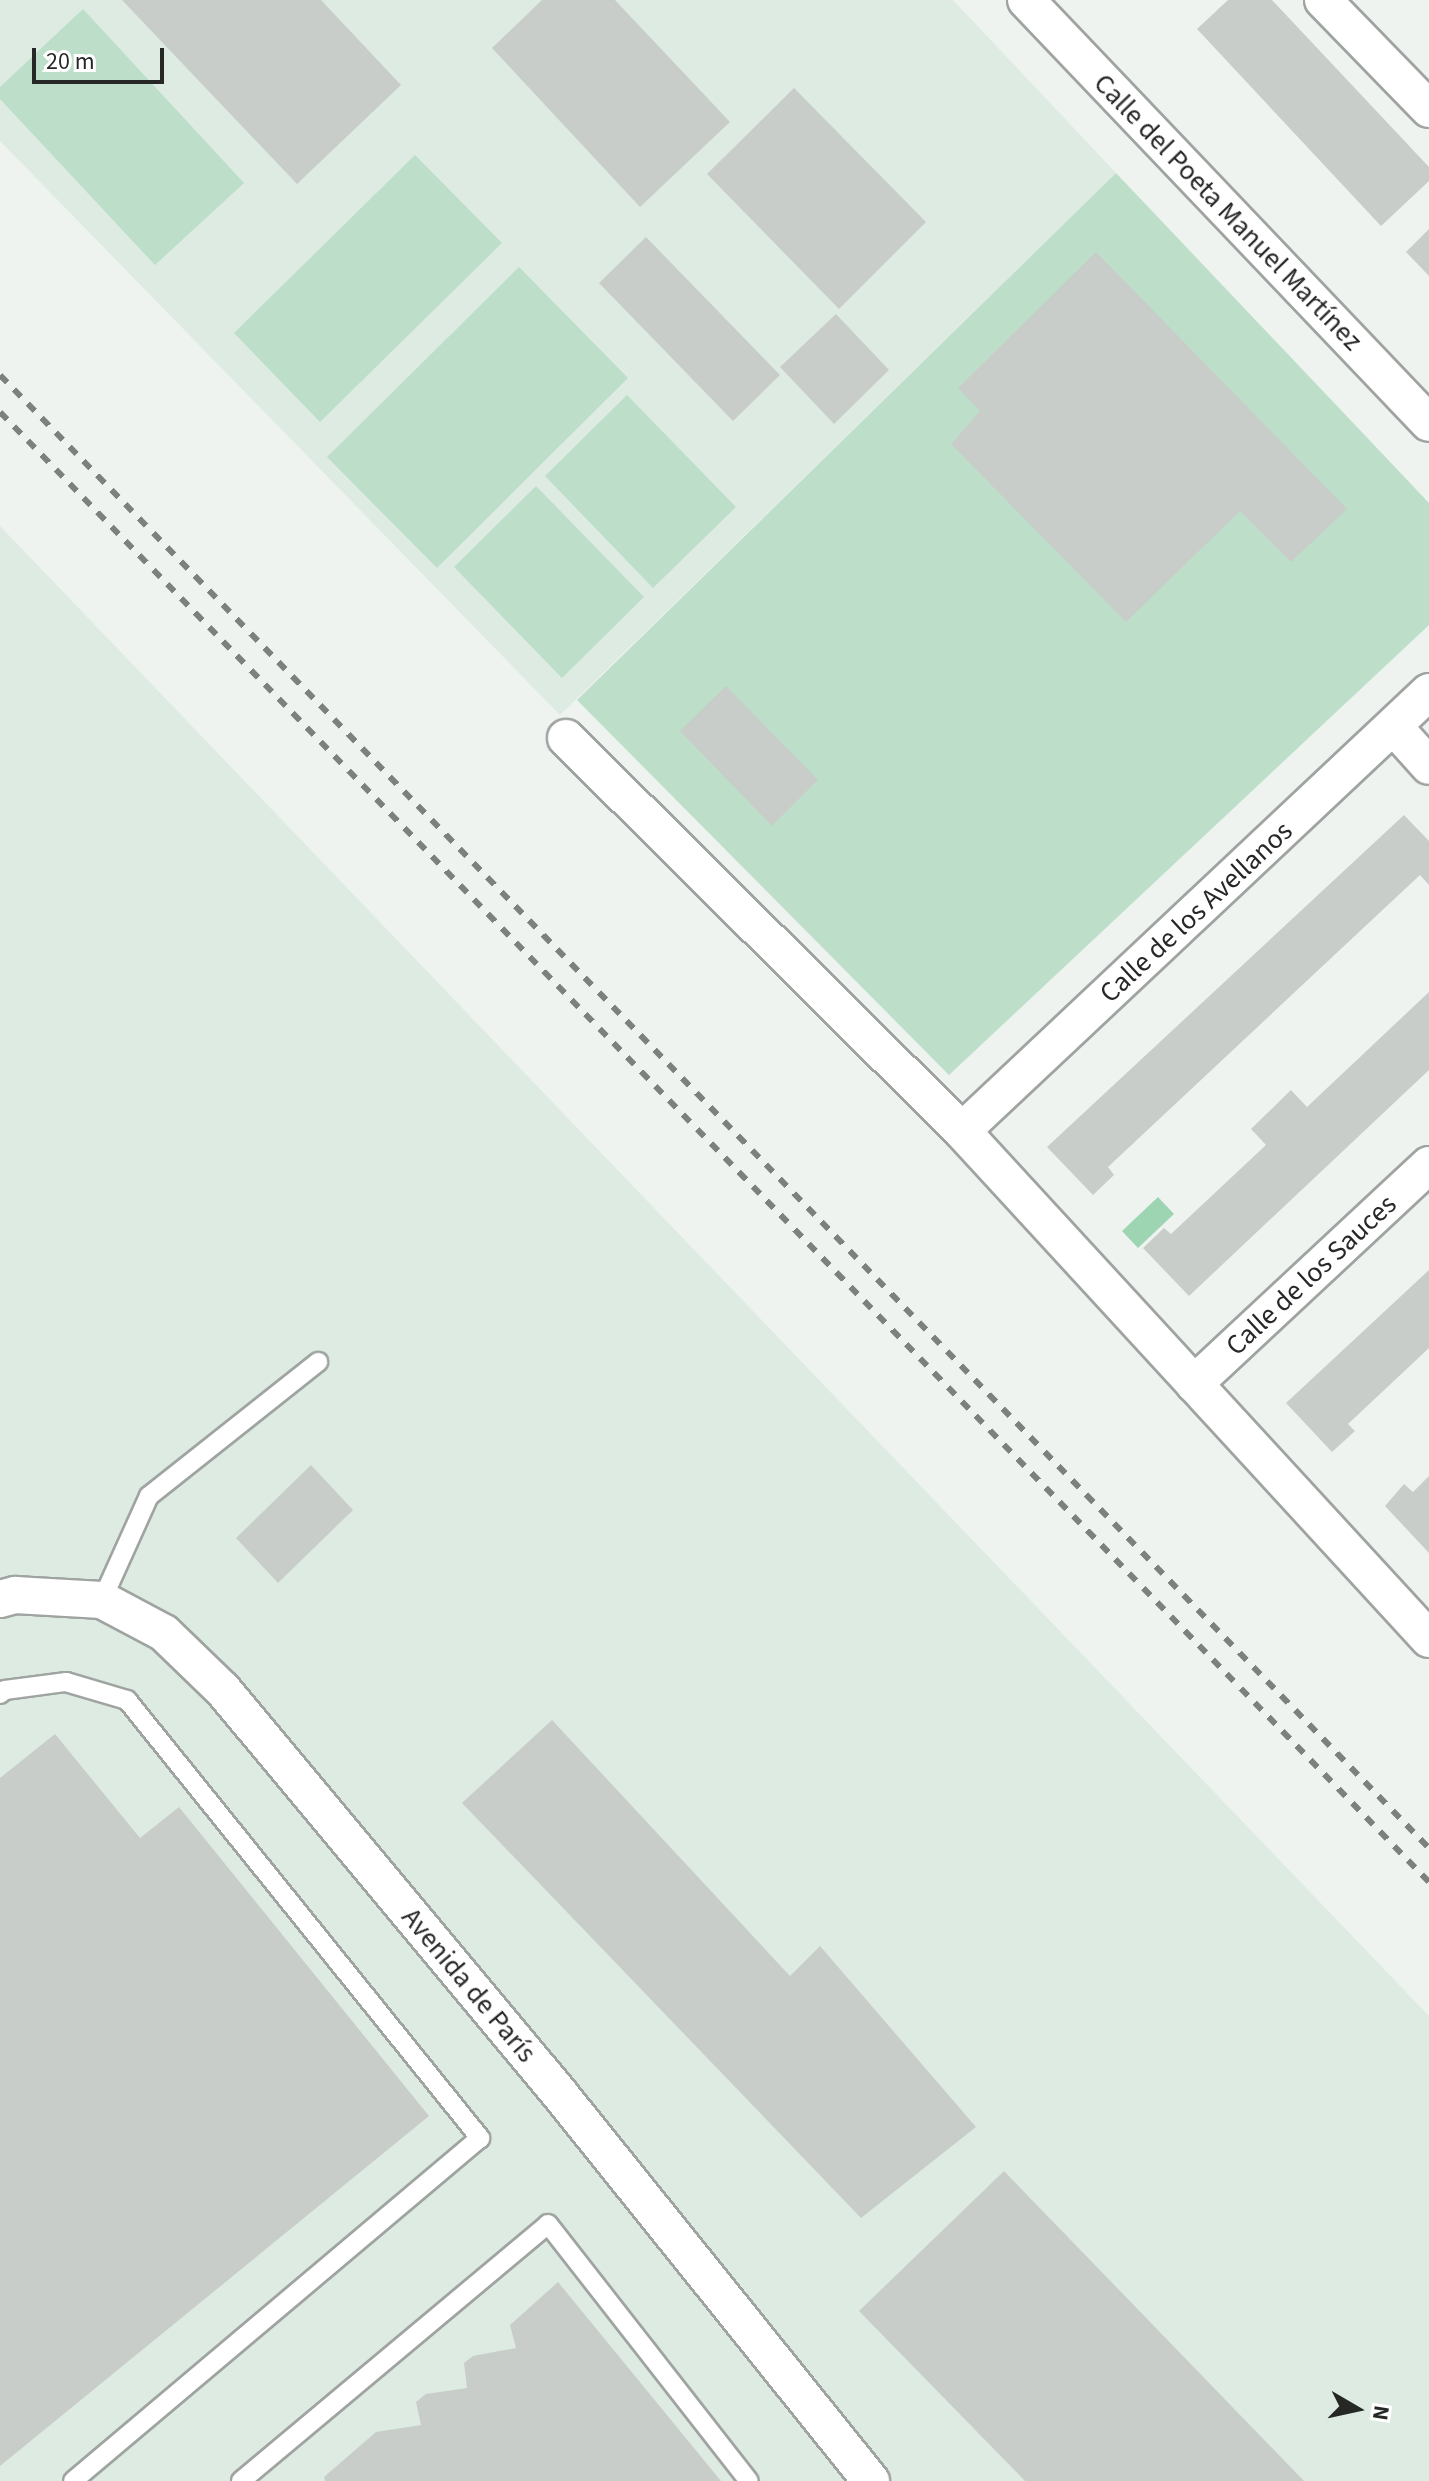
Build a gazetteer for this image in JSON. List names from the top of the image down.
{
  "streets": {
    "street": [
      "Calle del Poeta Manuel Martínez",
      "Calle de los Avellanos",
      "Calle de los Sauces",
      "Avenida de París"
    ]
  },
  "scale_bar": "20 m",
  "north": "right"
}
